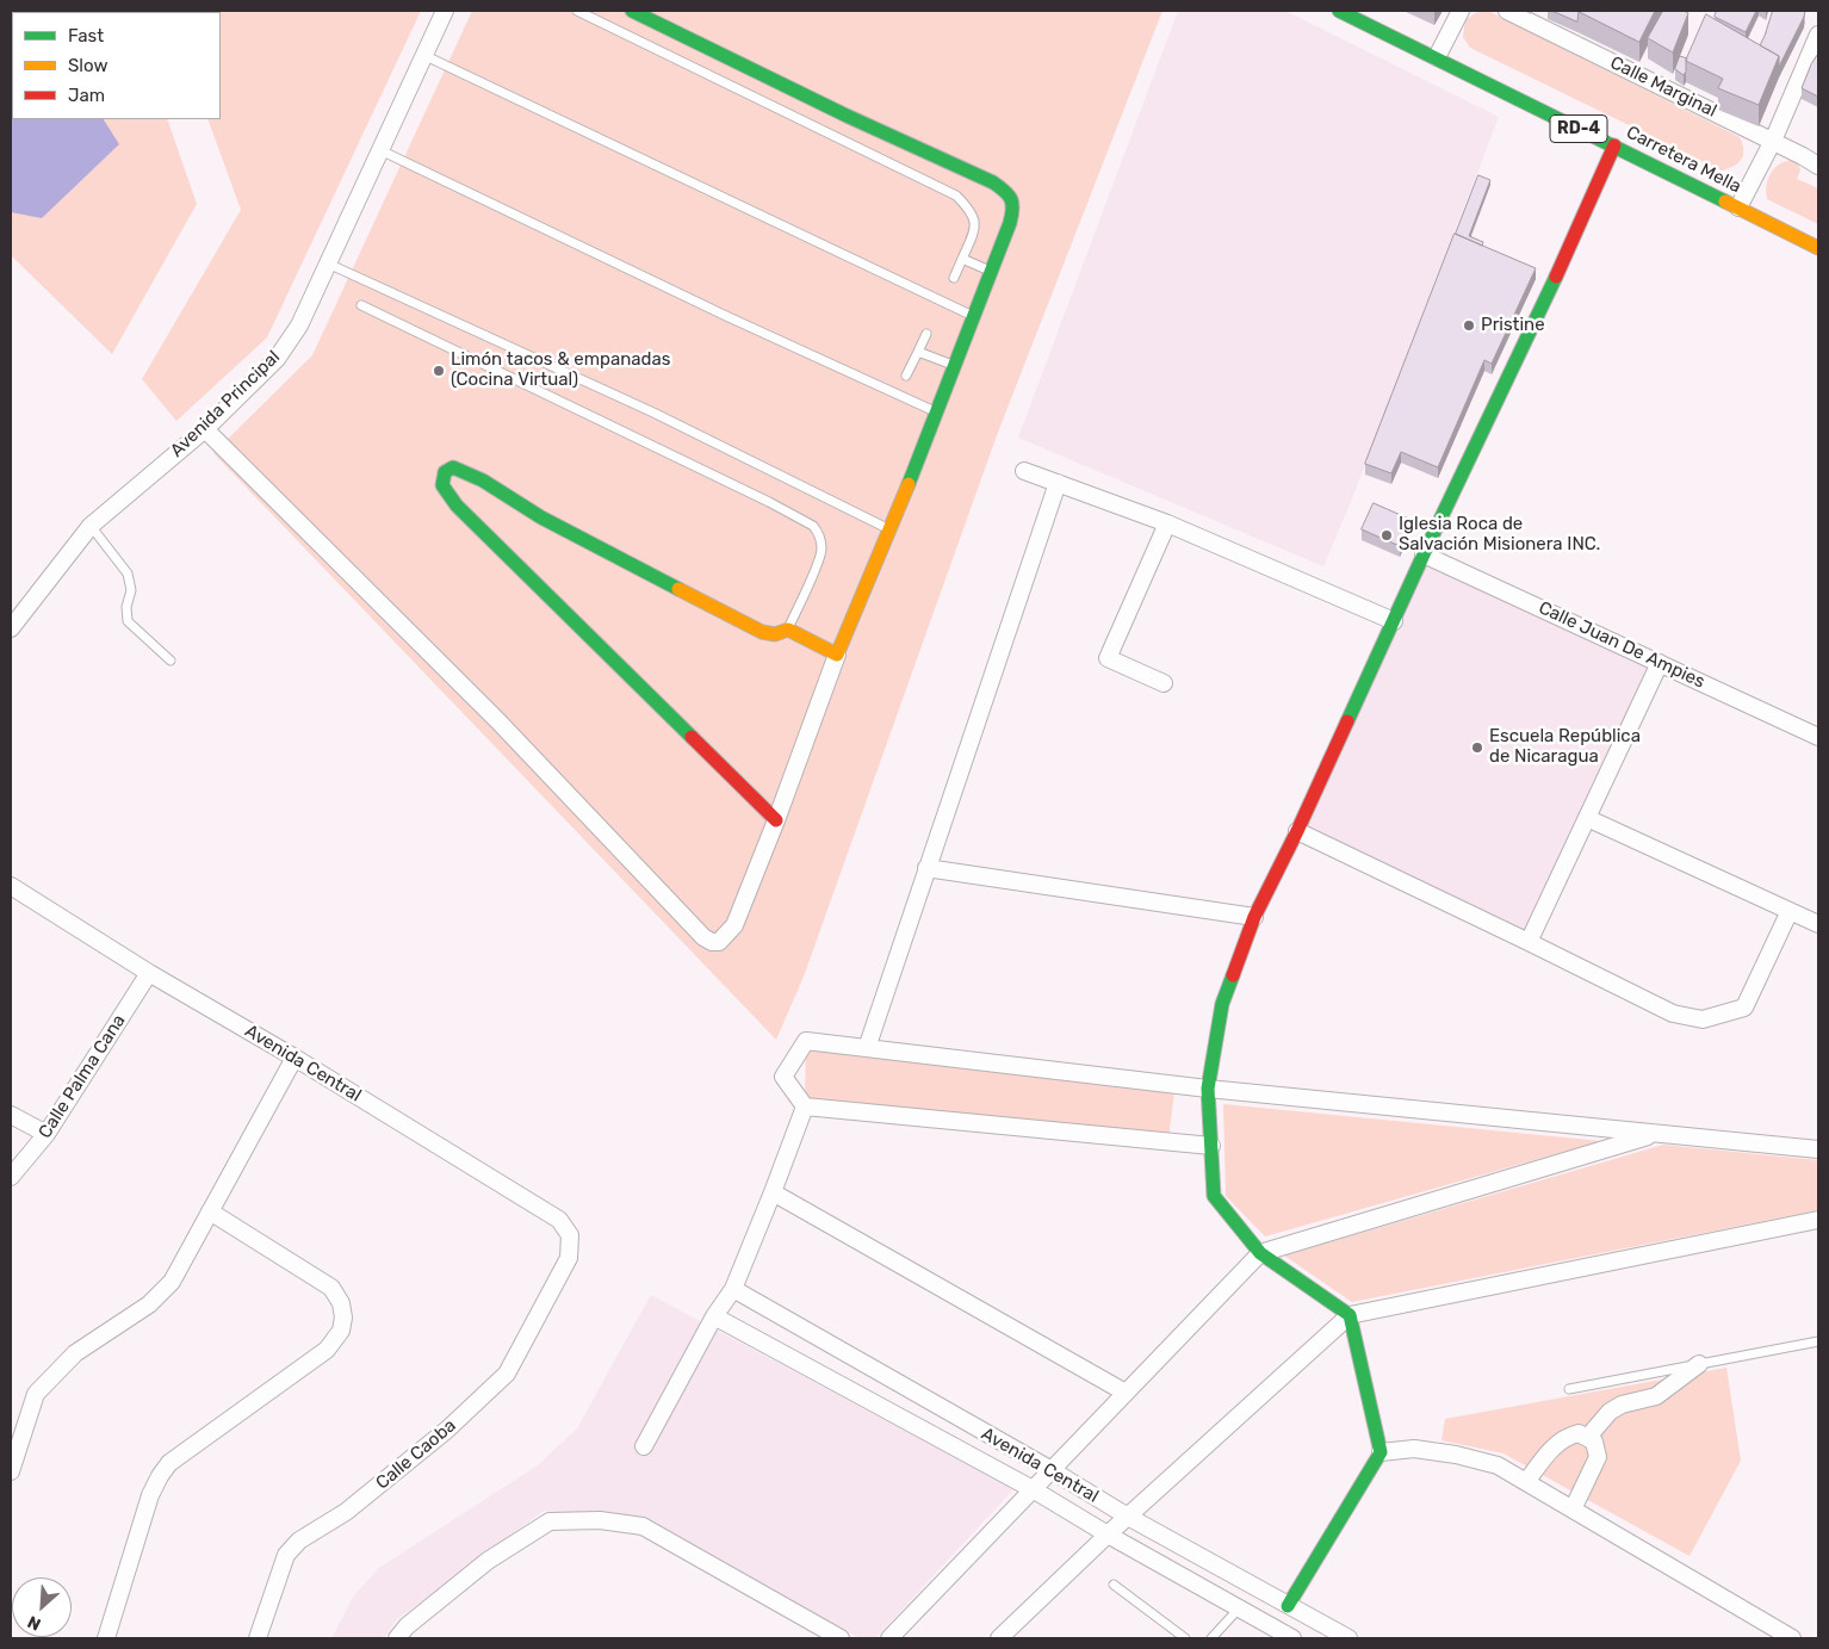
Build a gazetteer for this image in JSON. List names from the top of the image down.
{
  "streets": {
    "street": [
      "Calle Marginal",
      "RD-4",
      "Carretera Mella",
      "Avenida Principal",
      "Calle Juan De Ampies",
      "Avenida Central",
      "Calle Palma Cana",
      "Calle Caoba"
    ]
  },
  "crossings": [
    ["Avenida Central", "Calle Palma Cana"],
    ["Avenida Central", "Calle Caoba"]
  ],
  "places": [
    "Pristine",
    "Limón tacos & empanadas (Cocina Virtual)",
    "Iglesia Roca de Salvación Misionera INC.",
    "Escuela República de Nicaragua"
  ],
  "legend": ["Fast", "Slow", "Jam"],
  "north": "bottom left"
}
